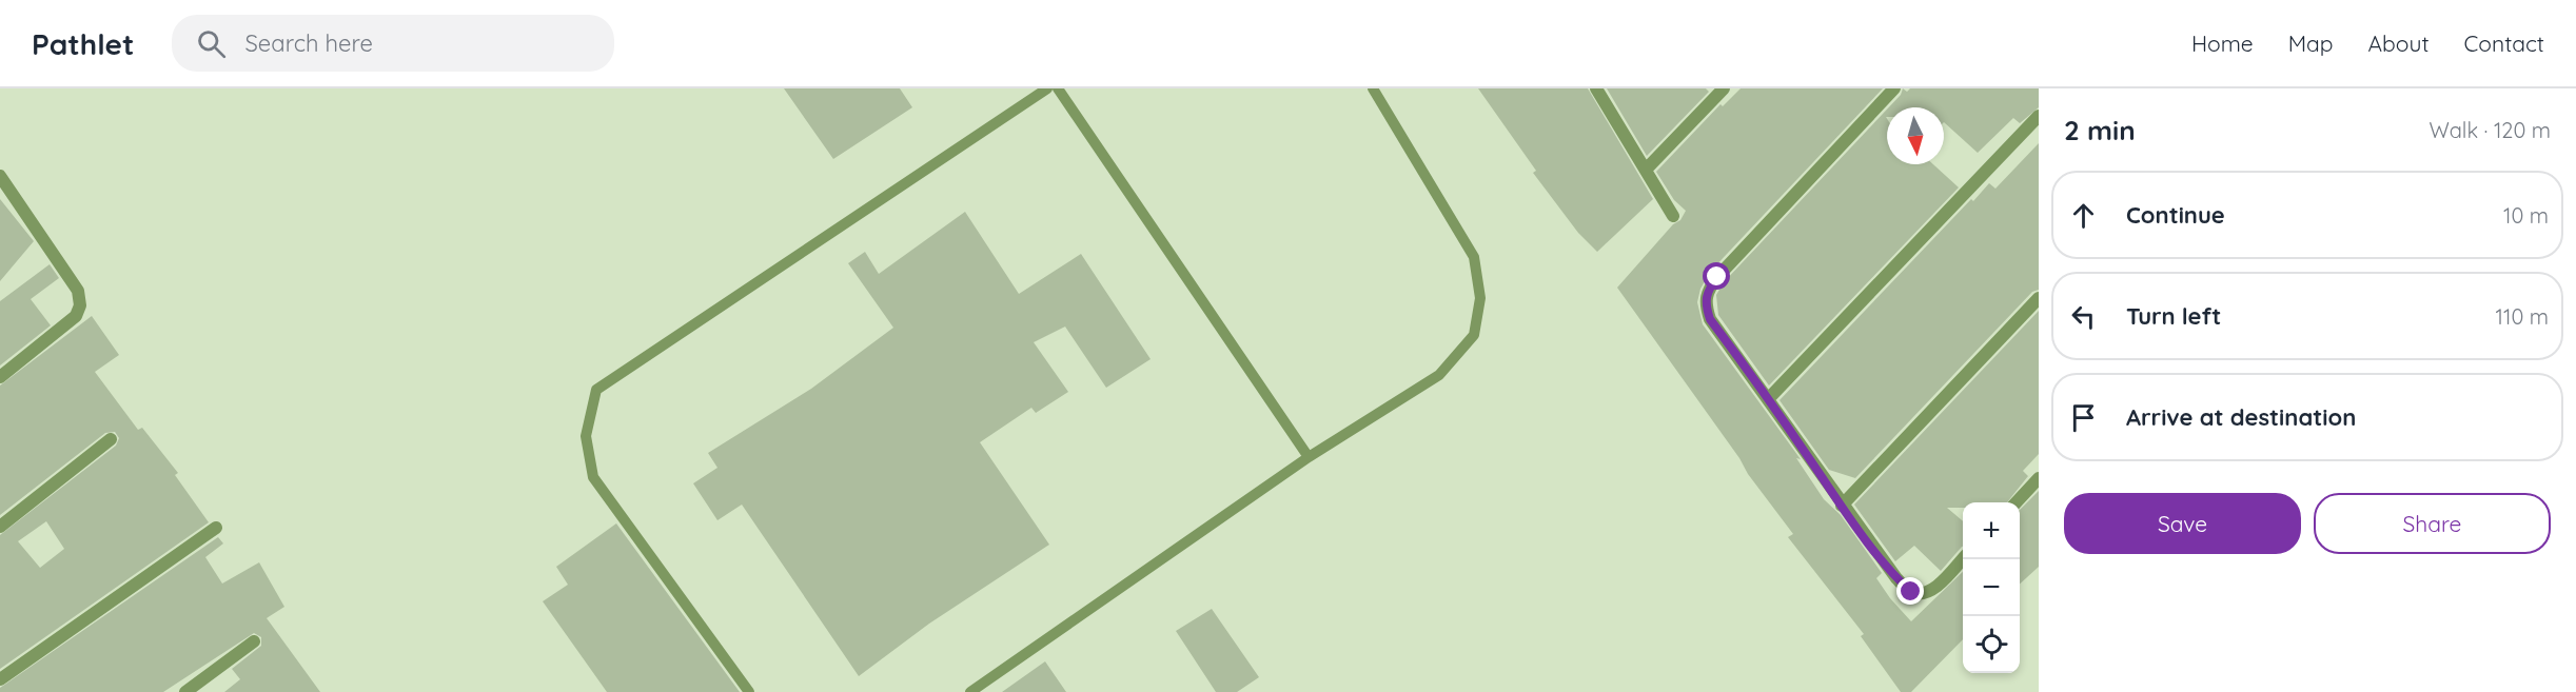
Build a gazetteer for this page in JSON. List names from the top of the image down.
{
  "north": "bottom",
  "page": {
    "header": "Pathlet",
    "search": "Search here",
    "nav": [
      "Home",
      "Map",
      "About",
      "Contact"
    ],
    "heading": ["2 min", "Walk · 120 m"],
    "list": [
      ["Continue", "10 m"],
      ["Turn left", "110 m"],
      "Arrive at destination"
    ],
    "buttons": ["Save", "Share"],
    "map_buttons": ["+", "−"]
  }
}
